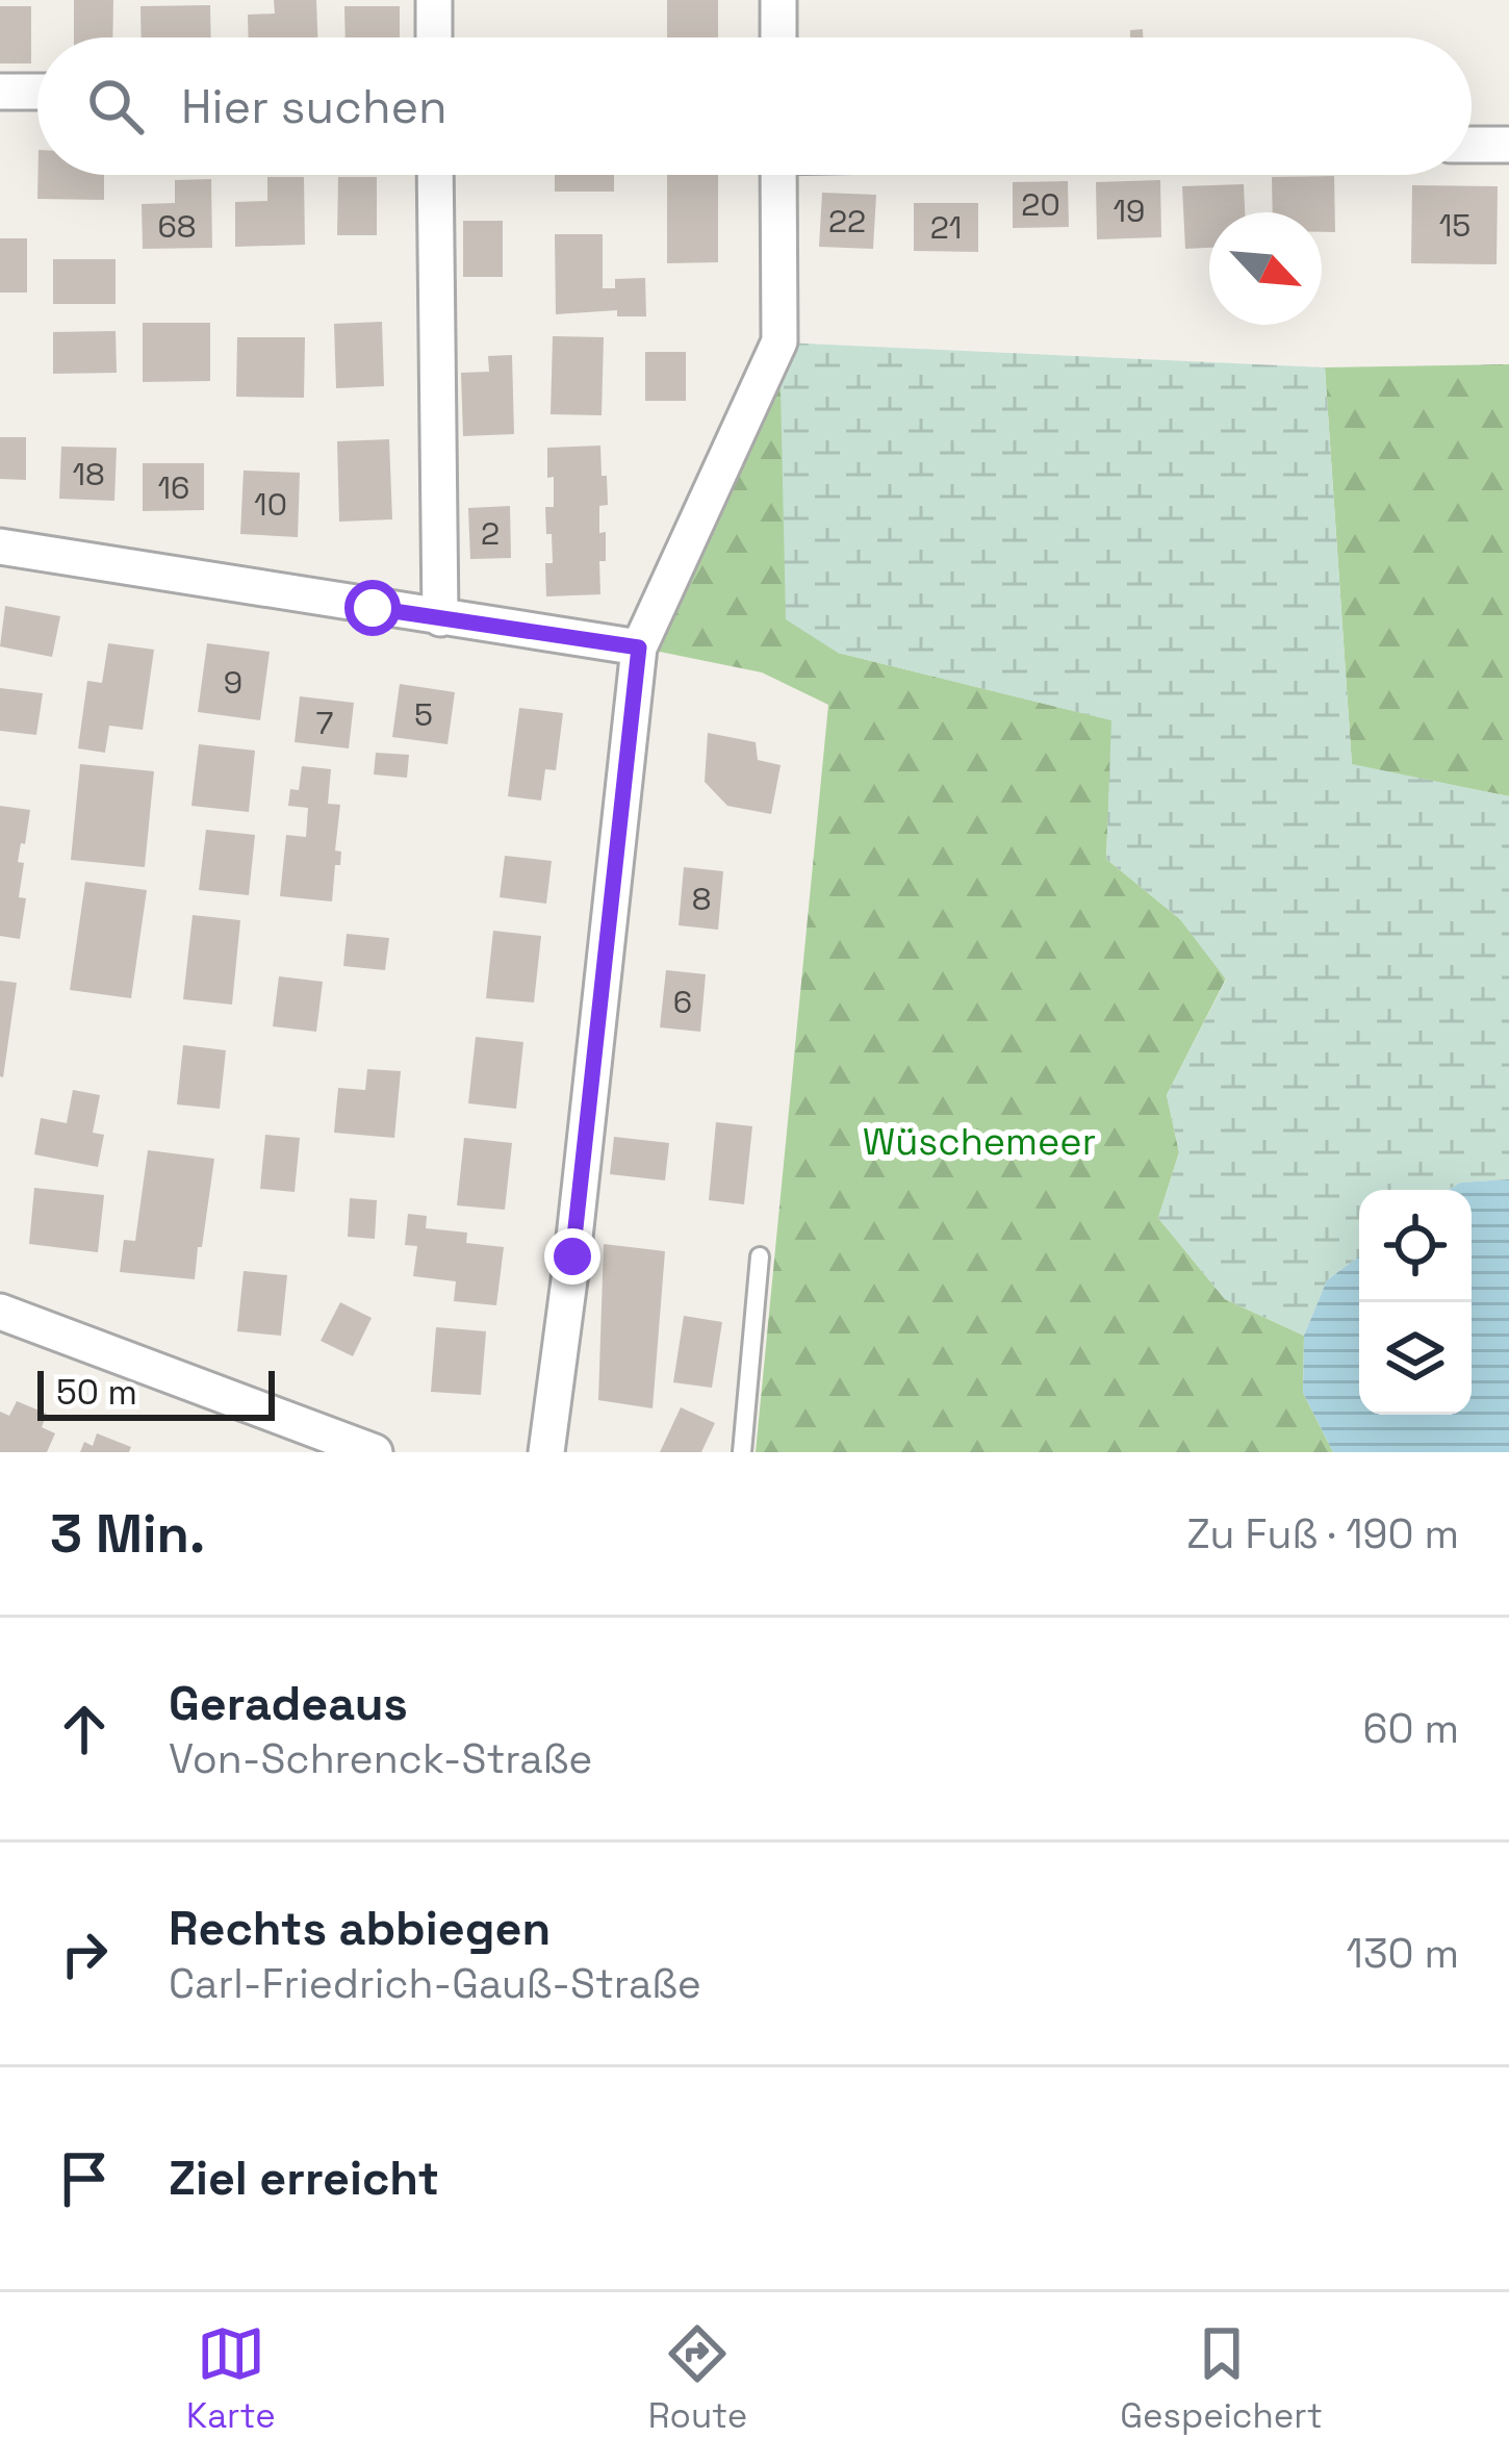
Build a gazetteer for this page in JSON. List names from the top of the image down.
{
  "parks": ["Wüschemeer"],
  "house_numbers": [
    "20",
    "19",
    "22",
    "15",
    "68",
    "21",
    "18",
    "16",
    "10",
    "2",
    "9",
    "5",
    "7",
    "8",
    "6"
  ],
  "scale_bar": "50 m",
  "north": "bottom right",
  "page": {
    "search": "Hier suchen",
    "scale": "50 m",
    "heading": ["3 Min.", "Zu Fuß · 190 m"],
    "list": [
      ["Geradeaus", "Von-Schrenck-Straße", "60 m"],
      ["Rechts abbiegen", "Carl-Friedrich-Gauß-Straße", "130 m"],
      "Ziel erreicht"
    ],
    "nav": ["Karte", "Route", "Gespeichert"]
  }
}
